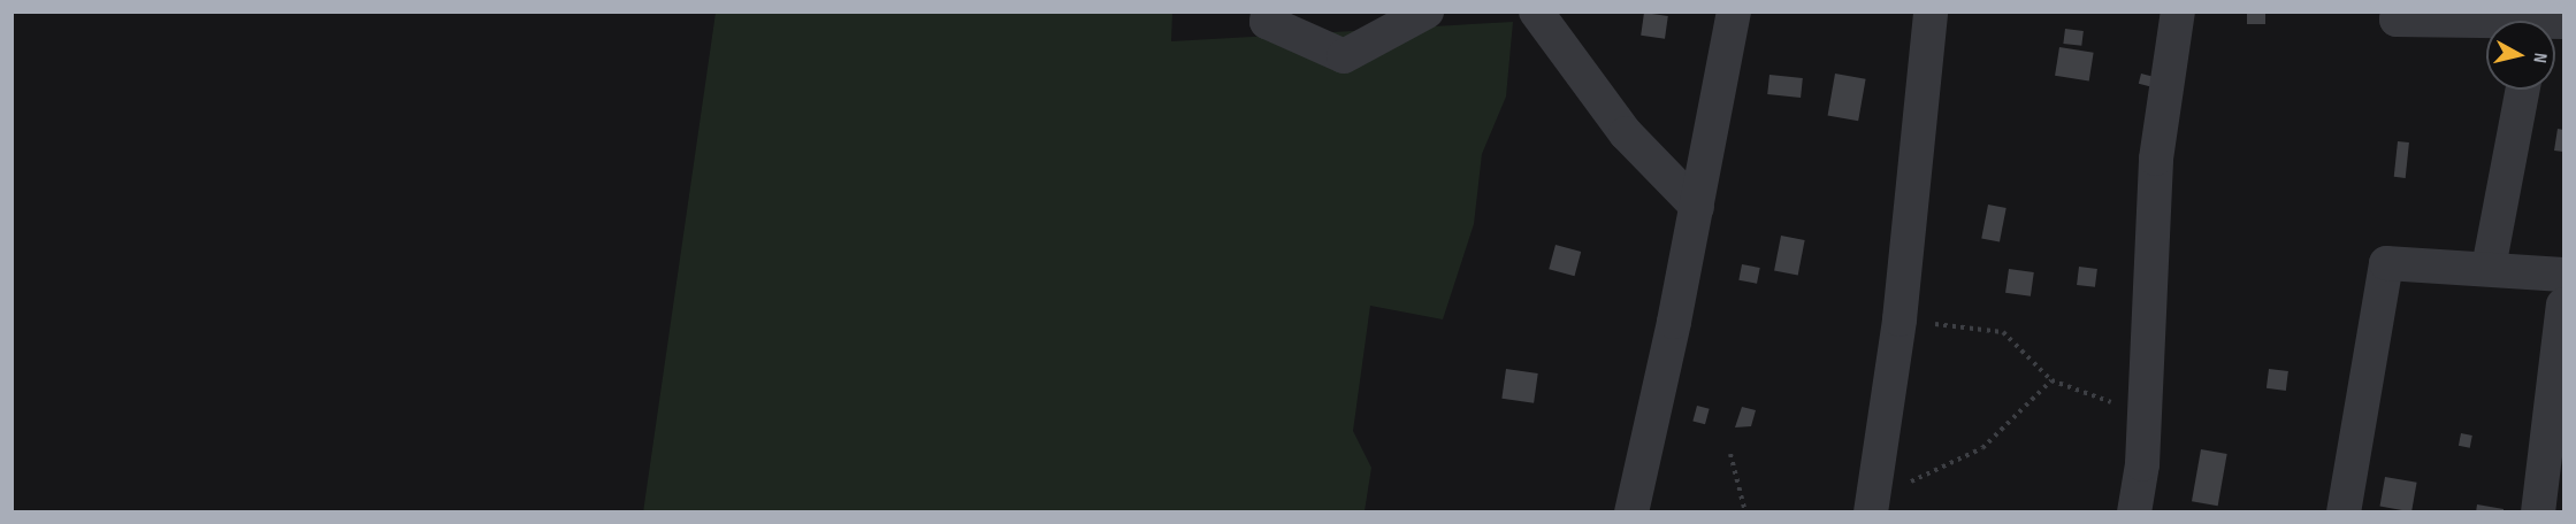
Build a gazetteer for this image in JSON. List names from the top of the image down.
{
  "north": "right"
}
